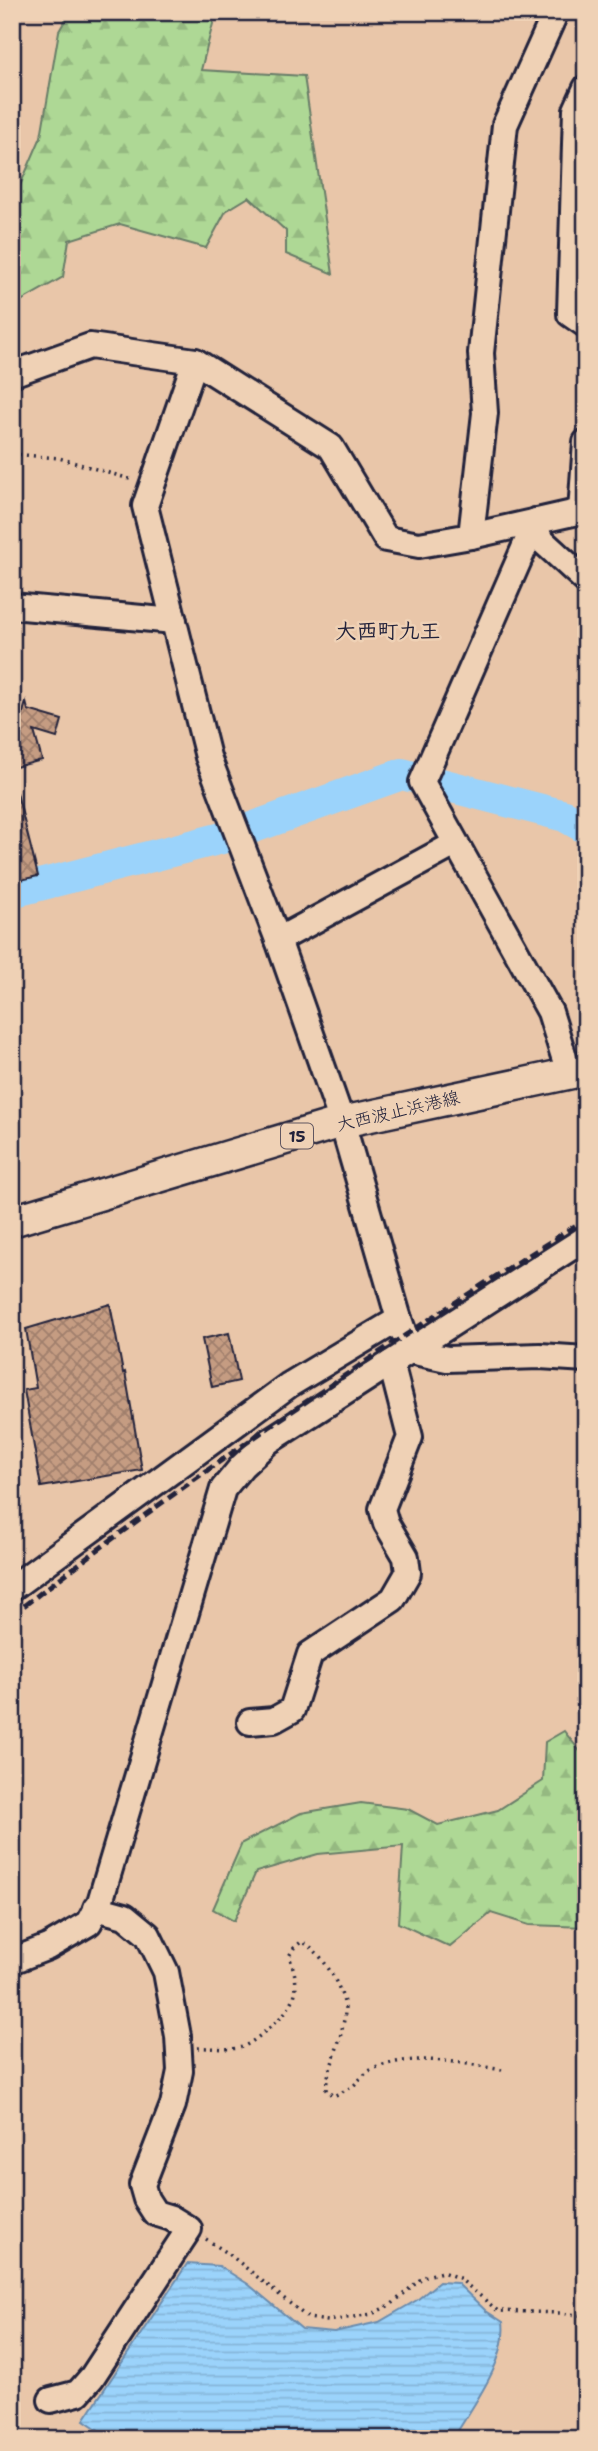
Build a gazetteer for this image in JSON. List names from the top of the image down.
{
  "streets": {
    "main road": ["大西波止浜港線", "15"]
  },
  "districts": ["大西町九王"]
}
